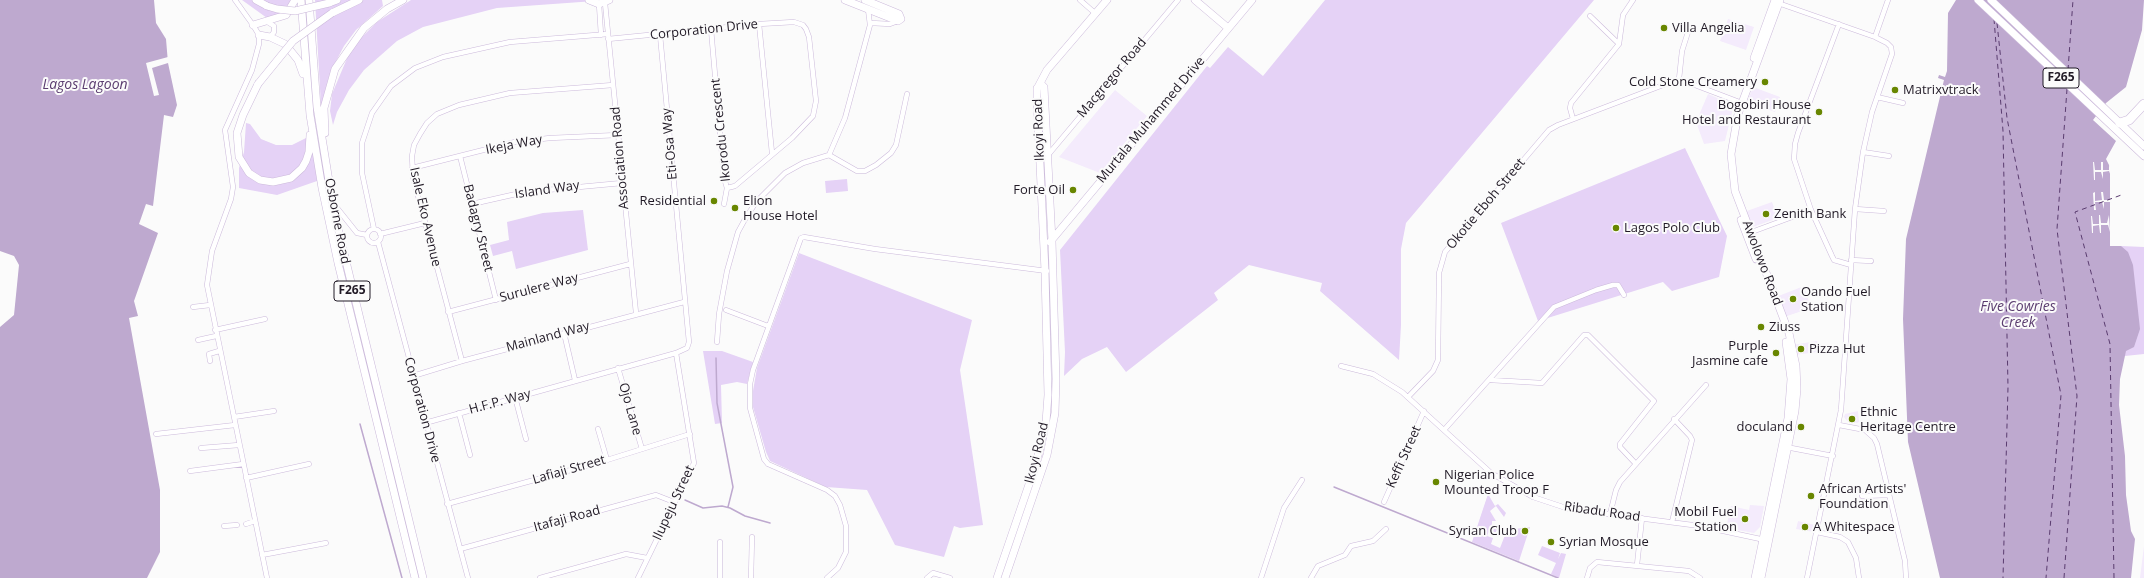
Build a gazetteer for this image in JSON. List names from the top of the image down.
{
  "streets": {
    "main road": [
      "F265",
      "Murtala Muhammed Drive",
      "Ikoyi Road",
      "Osborne Road",
      "Awolowo Road"
    ],
    "street": [
      "Corporation Drive",
      "Macgregor Road",
      "Ikorodu Crescent",
      "Eti-Osa Way",
      "Ikeja Way",
      "Association Road",
      "Island Way",
      "Okotie Eboh Street",
      "Isale Eko Avenue",
      "Badagry Street",
      "Surulere Way",
      "Mainland Way",
      "H.F.P. Way",
      "Ojo Lane",
      "Keffi Street",
      "Lafiaji Street",
      "Ilupeju Street",
      "Ribadu Road",
      "Itafaji Road"
    ]
  },
  "crossings": [
    ["Corporation Drive", "Ikorodu Crescent"],
    ["Corporation Drive", "Eti-Osa Way"],
    ["Corporation Drive", "Association Road"],
    ["Corporation Drive", "Mainland Way"],
    ["Corporation Drive", "H.F.P. Way"],
    ["Corporation Drive", "Lafiaji Street"],
    ["Corporation Drive", "Itafaji Road"],
    ["Macgregor Road", "Ikoyi Road"],
    ["Murtala Muhammed Drive", "Ikoyi Road"],
    ["Eti-Osa Way", "Mainland Way"],
    ["Eti-Osa Way", "H.F.P. Way"],
    ["Ikeja Way", "Association Road"],
    ["Ikeja Way", "Isale Eko Avenue"],
    ["Ikeja Way", "Badagry Street"],
    ["Association Road", "Island Way"],
    ["Association Road", "Isale Eko Avenue"],
    ["Association Road", "Surulere Way"],
    ["Association Road", "Mainland Way"],
    ["Island Way", "Badagry Street"],
    ["Okotie Eboh Street", "Ribadu Road"],
    ["Isale Eko Avenue", "Surulere Way"],
    ["Isale Eko Avenue", "Mainland Way"],
    ["Badagry Street", "Surulere Way"],
    ["Awolowo Road", "Ribadu Road"],
    ["H.F.P. Way", "Ojo Lane"],
    ["H.F.P. Way", "Ilupeju Street"],
    ["Ojo Lane", "Lafiaji Street"],
    ["Keffi Street", "Ribadu Road"],
    ["Lafiaji Street", "Ilupeju Street"],
    ["Ilupeju Street", "Itafaji Road"]
  ],
  "water": ["Lagos Lagoon", "Five Cowries Creek"],
  "places": [
    "Villa Angelia",
    "Cold Stone Creamery",
    "Matrixvtrack",
    "Bogobiri House Hotel and Restaurant",
    "Forte Oil",
    "Residential",
    "Elion House Hotel",
    "Zenith Bank",
    "Lagos Polo Club",
    "Oando Fuel Station",
    "Ziuss",
    "Pizza Hut",
    "Purple Jasmine cafe",
    "Ethnic Heritage Centre",
    "doculand",
    "Nigerian Police Mounted Troop F",
    "African Artists' Foundation",
    "Mobil Fuel Station",
    "A Whitespace",
    "Syrian Club",
    "Syrian Mosque"
  ]
}
